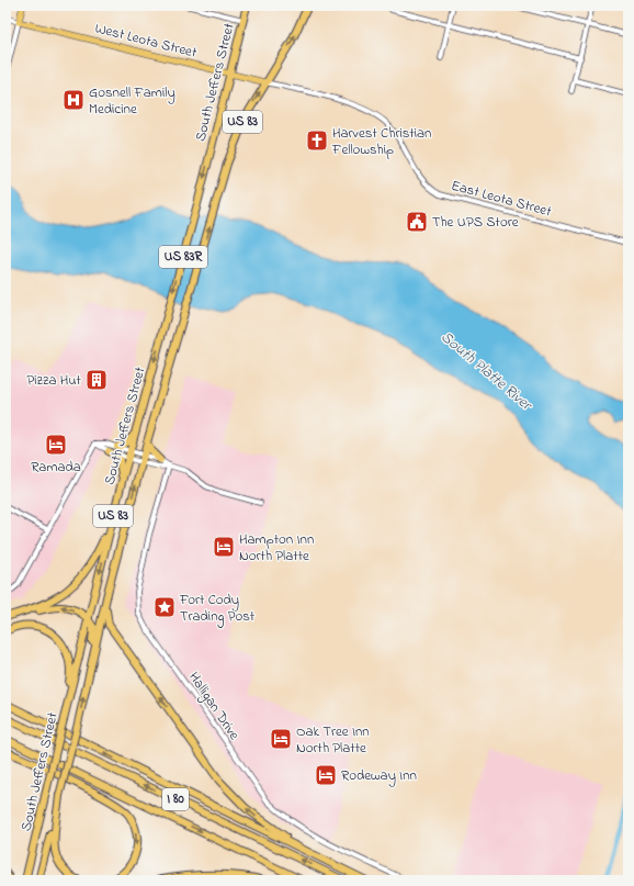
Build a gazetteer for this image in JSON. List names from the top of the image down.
{
  "streets": {
    "highway": [
      "South Jeffers Street",
      "US 83",
      "US 83R",
      "I 80"
    ],
    "main road": ["West Leota Street", "East Leota Street"],
    "street": ["Halligan Drive"]
  },
  "crossings": [
    ["West Leota Street", "South Jeffers Street"],
    ["West Leota Street", "East Leota Street"],
    ["South Jeffers Street", "US 83"],
    ["South Jeffers Street", "East Leota Street"],
    ["US 83", "East Leota Street"]
  ],
  "water": ["South Platte River"],
  "places": {
    "hospital": ["Gosnell Family Medicine"],
    "church": ["Harvest Christian Fellowship"],
    "public building": ["The UPS Store"],
    "building": ["Pizza Hut"],
    "hotel": [
      "Ramada",
      "Hampton Inn North Platte",
      "Oak Tree Inn North Platte",
      "Rodeway Inn"
    ],
    "place": ["Fort Cody Trading Post"]
  }
}
